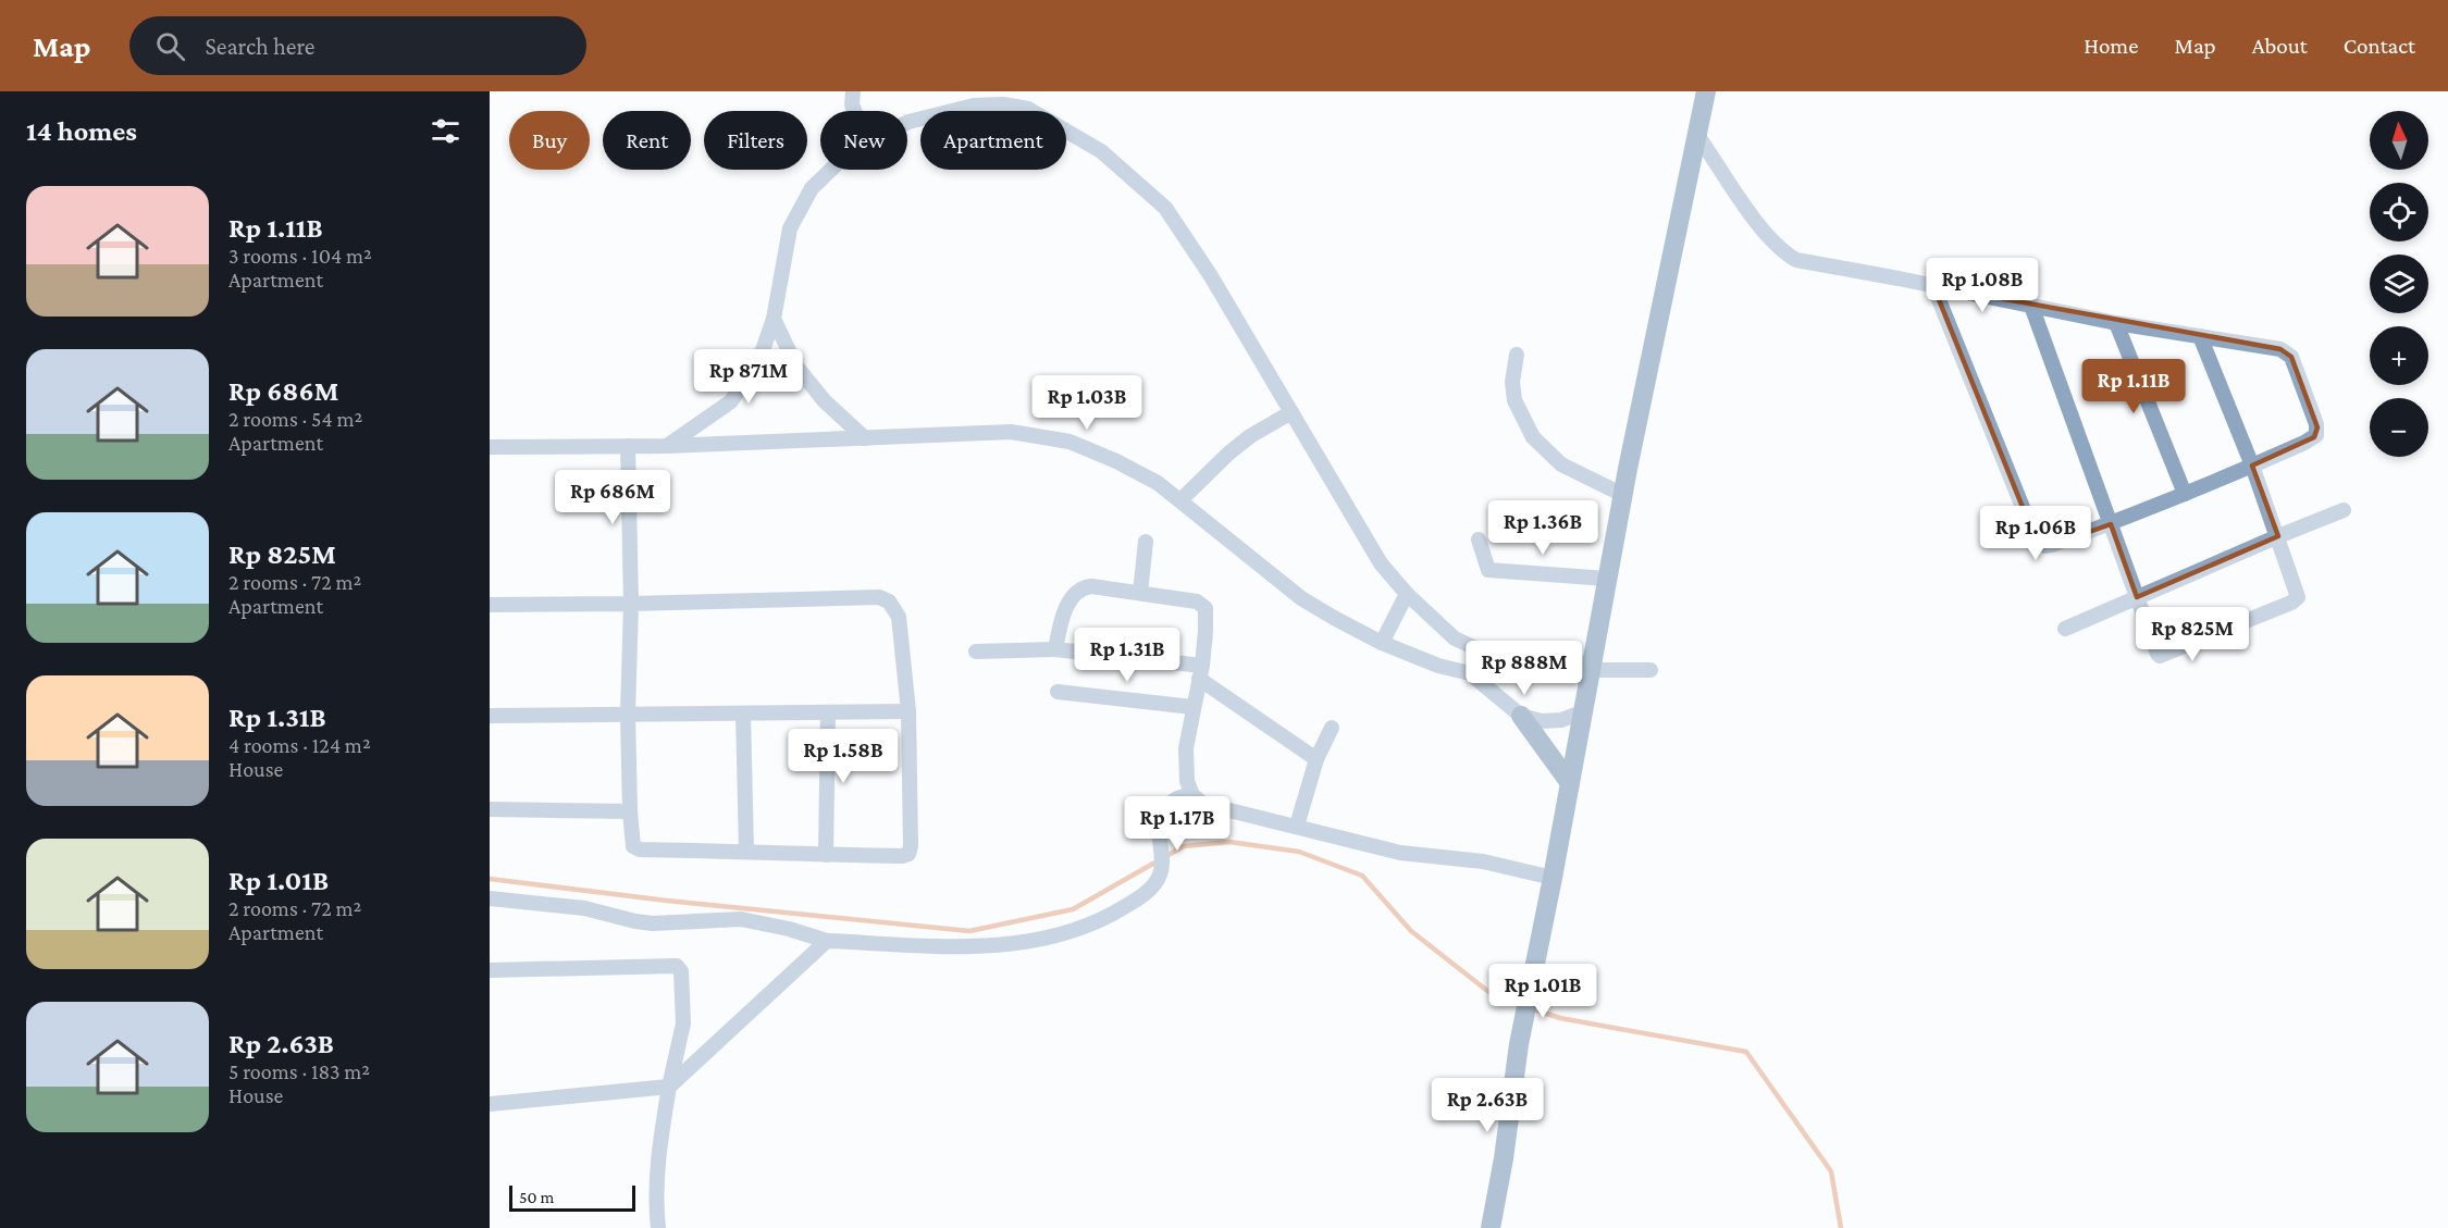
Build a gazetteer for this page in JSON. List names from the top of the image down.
{
  "scale_bar": "50 m",
  "north": "top",
  "page": {
    "header": "Map",
    "search": "Search here",
    "nav": [
      "Home",
      "Map",
      "About",
      "Contact"
    ],
    "heading": "14 homes",
    "map_buttons": ["+", "−"],
    "chip": [
      "Buy",
      "Rent",
      "Filters",
      "New",
      "Apartment"
    ],
    "list": [
      {
        "name": "Rp 1.11B",
        "note": "3 rooms · 104 m² · Apartment"
      },
      {
        "name": "Rp 686M",
        "note": "2 rooms · 54 m² · Apartment"
      },
      {
        "name": "Rp 825M",
        "note": "2 rooms · 72 m² · Apartment"
      },
      {
        "name": "Rp 1.31B",
        "note": "4 rooms · 124 m² · House"
      },
      {
        "name": "Rp 1.01B",
        "note": "2 rooms · 72 m² · Apartment"
      },
      {
        "name": "Rp 2.63B",
        "note": "5 rooms · 183 m² · House"
      }
    ],
    "price": [
      "Rp 1.08B",
      "Rp 871M",
      "Rp 1.11B",
      "Rp 1.03B",
      "Rp 686M",
      "Rp 1.36B",
      "Rp 1.06B",
      "Rp 825M",
      "Rp 1.31B",
      "Rp 888M",
      "Rp 1.58B",
      "Rp 1.17B",
      "Rp 1.01B",
      "Rp 2.63B"
    ],
    "scale": "50 m"
  }
}
